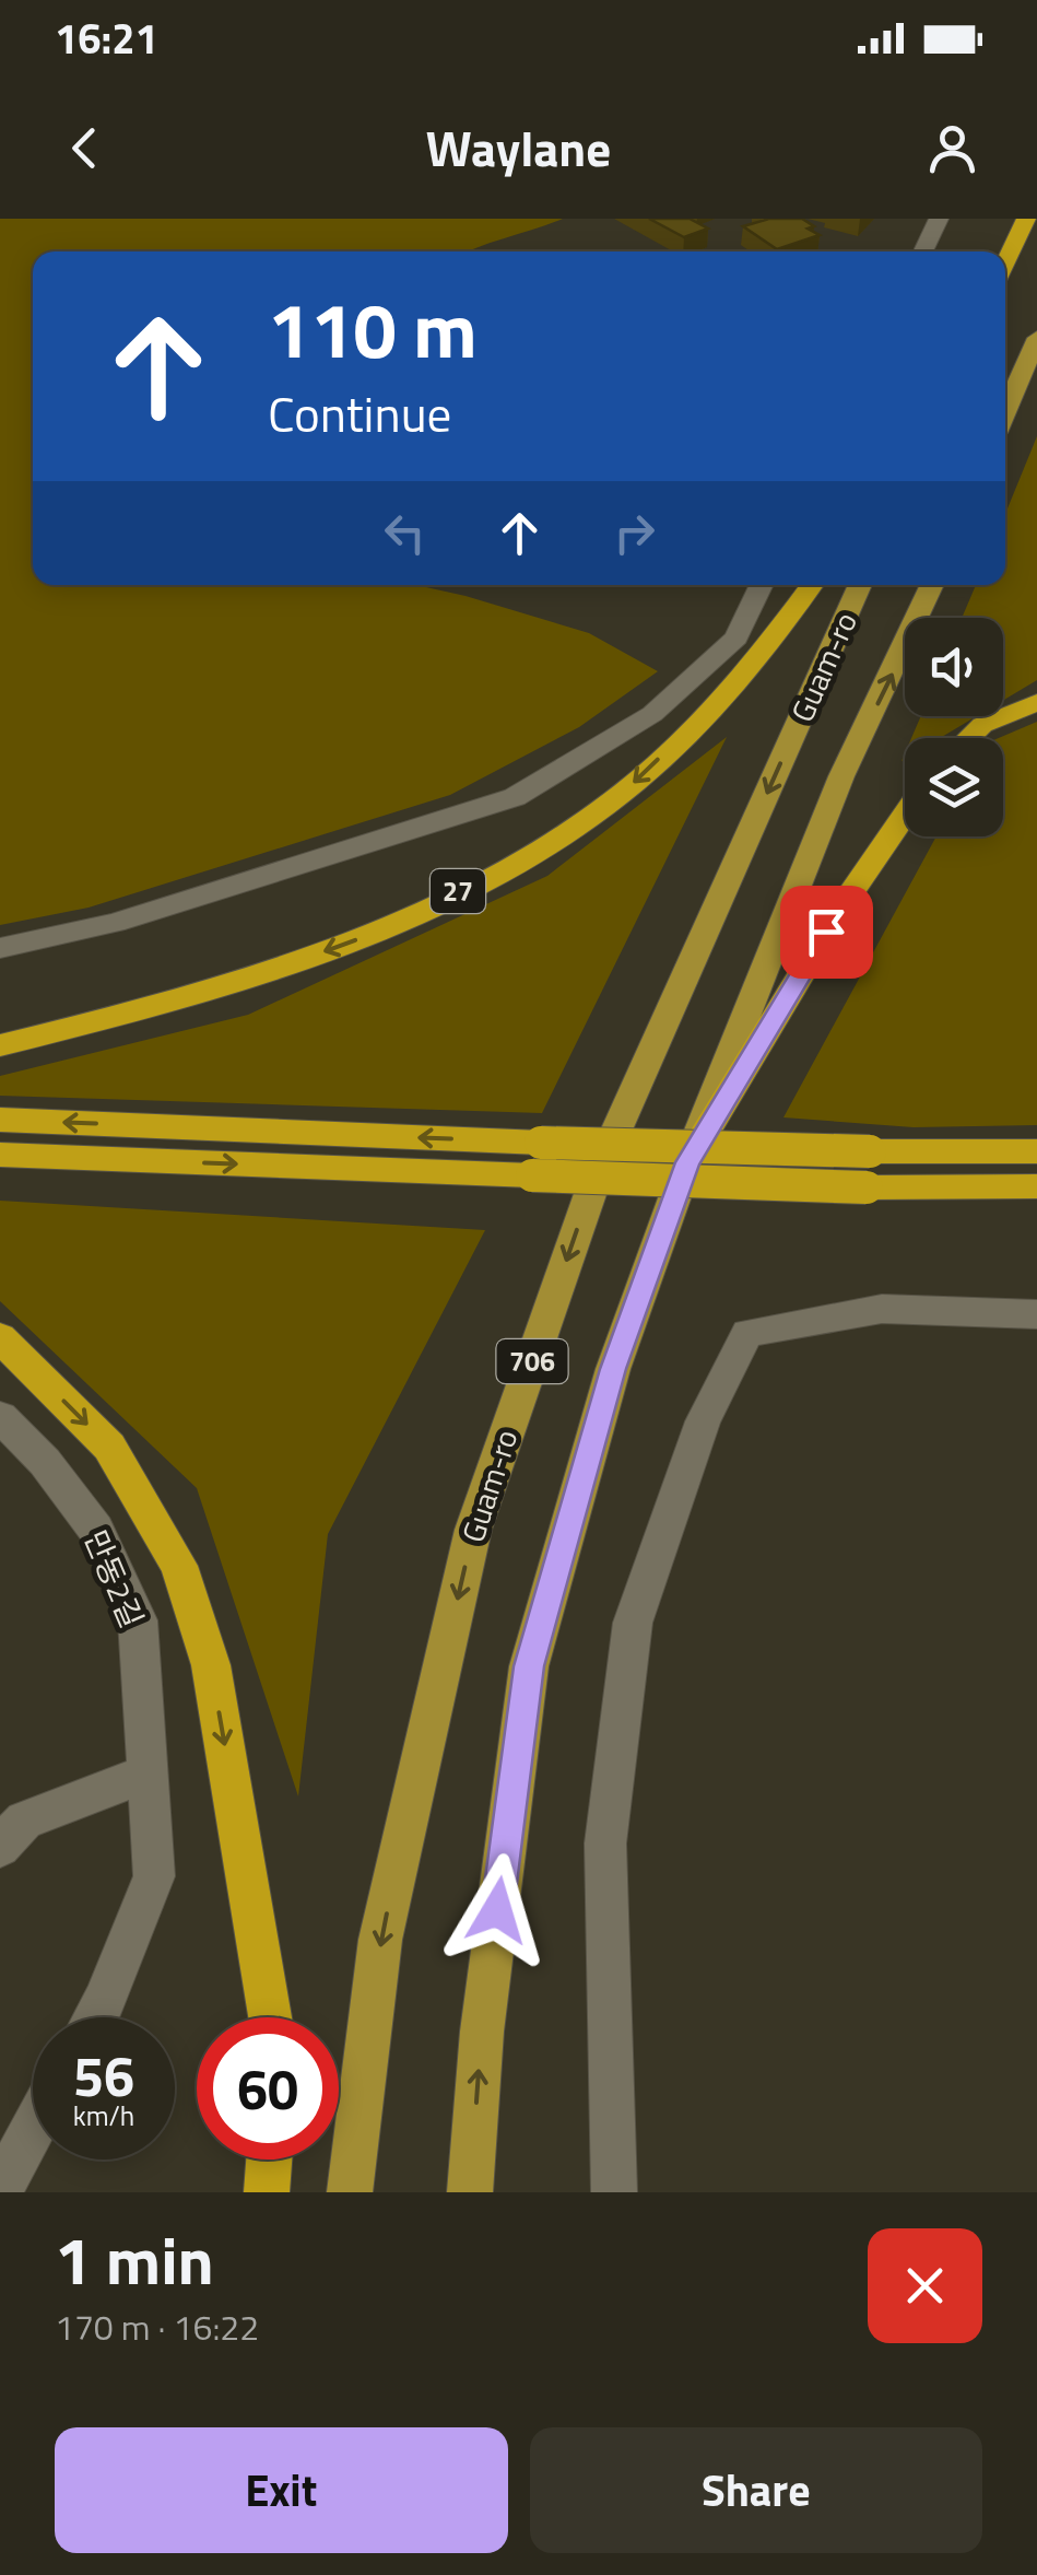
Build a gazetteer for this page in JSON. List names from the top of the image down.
{
  "streets": {
    "highway": ["27"],
    "main road": ["Guam-ro", "706"],
    "street": ["만동2길"]
  },
  "page": {
    "status": "16:21",
    "header": "Waylane",
    "turn": ["110 m", "Continue"],
    "speed": "56 km/h",
    "limit": "60",
    "heading": ["1 min", "170 m · 16:22"],
    "buttons": ["Exit", "Share"]
  }
}
